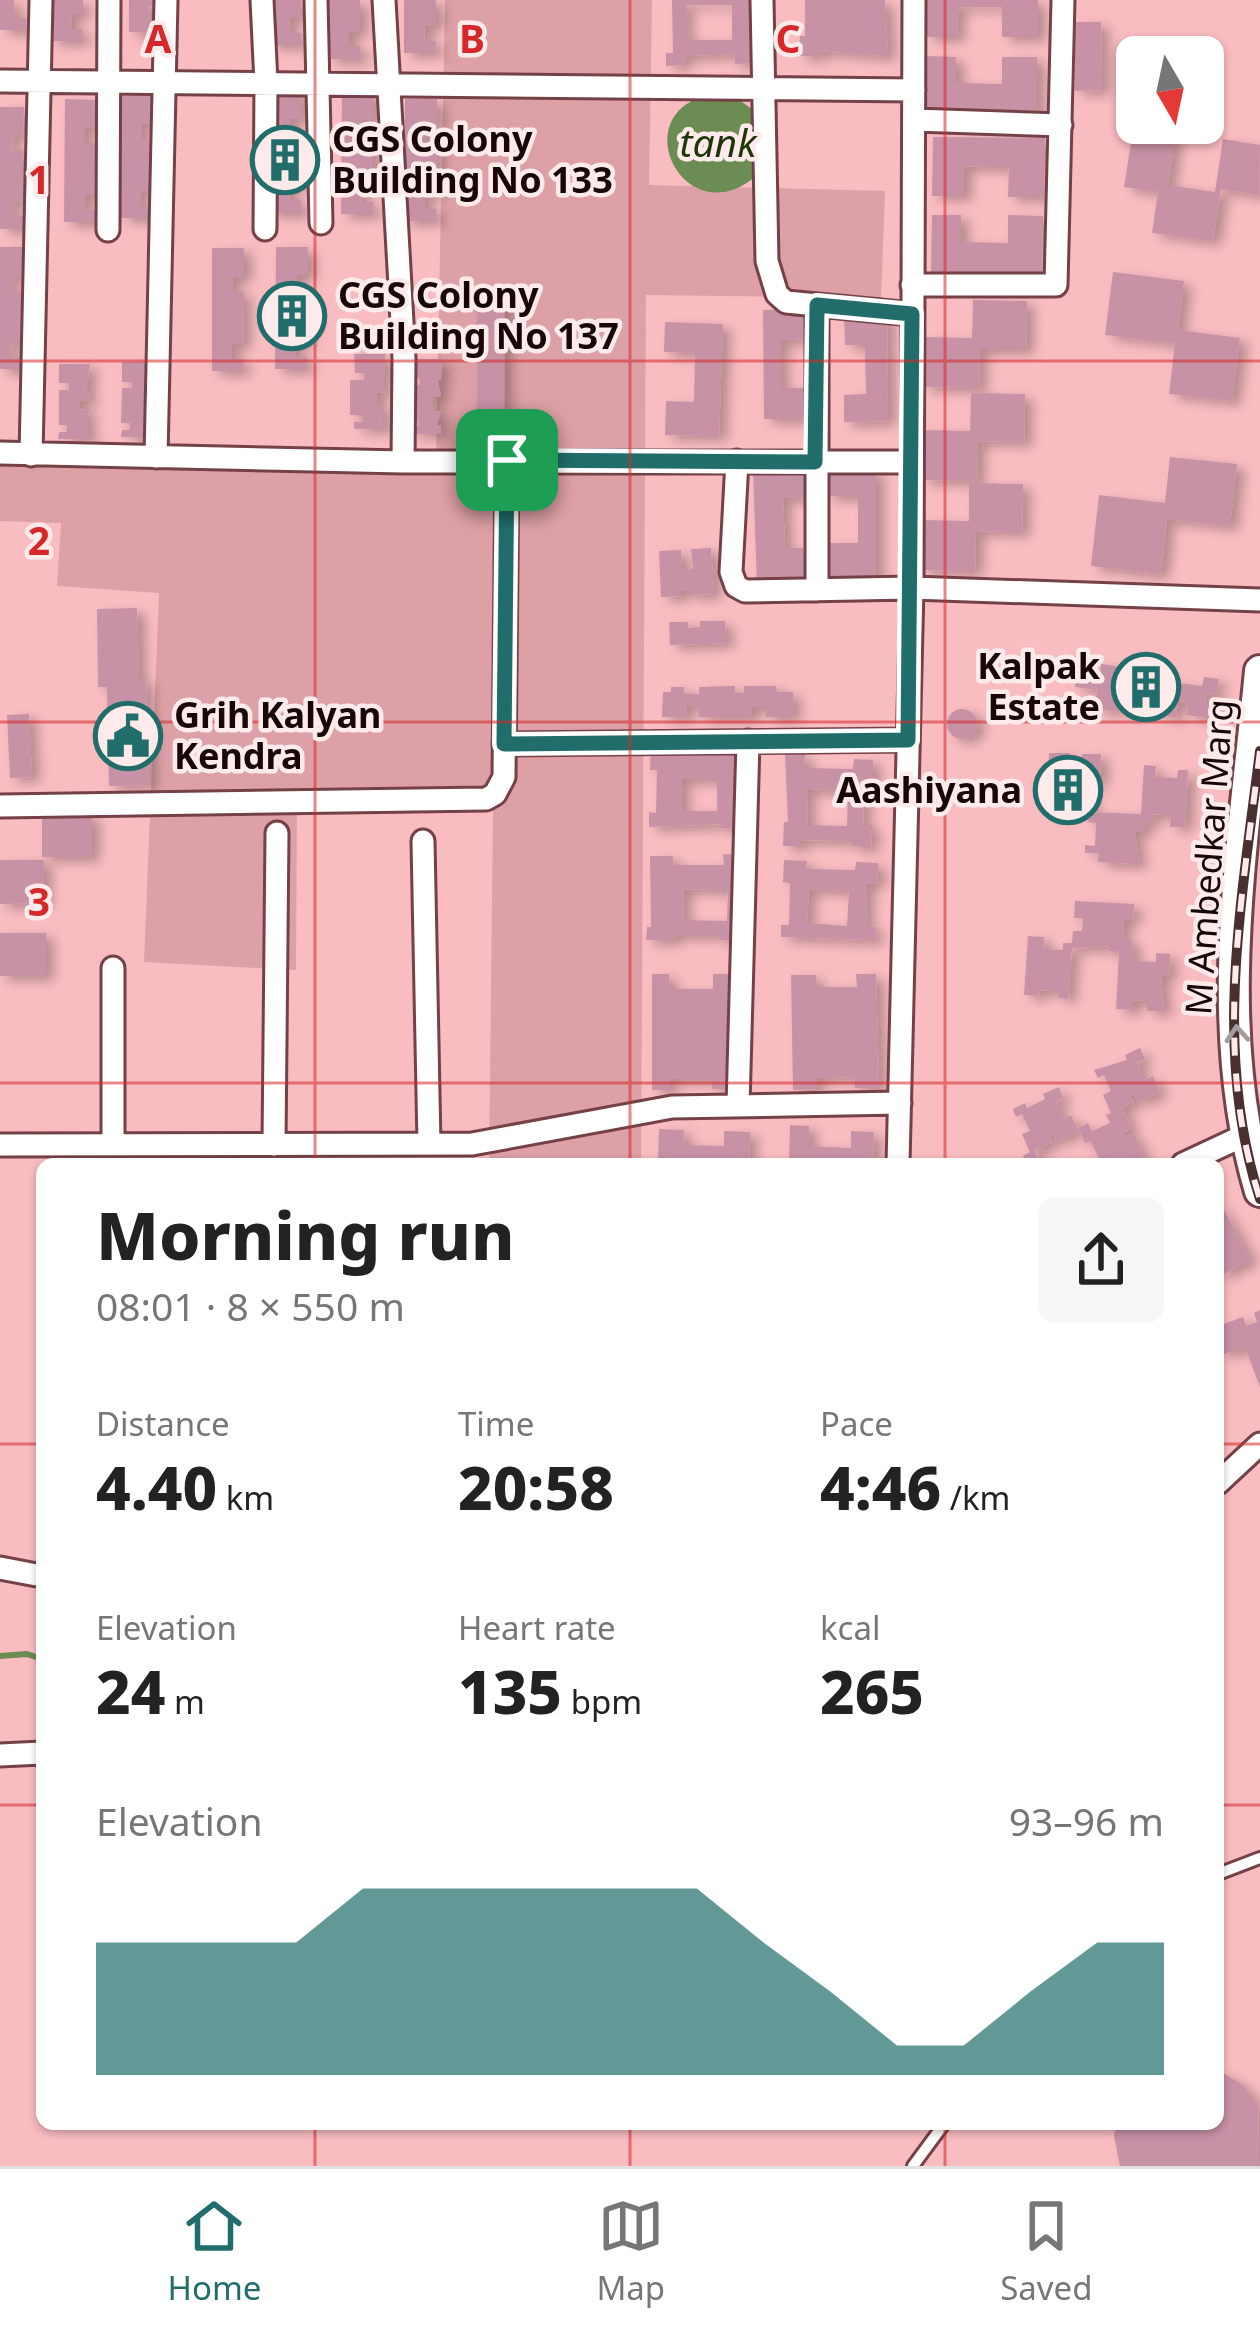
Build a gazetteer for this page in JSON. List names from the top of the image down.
{
  "streets": {
    "main road": ["M Ambedkar Marg"]
  },
  "one_way": ["M Ambedkar Marg"],
  "water": ["tank"],
  "places": {
    "building": [
      "CGS Colony Building No 133",
      "CGS Colony Building No 137",
      "Kalpak Estate",
      "Aashiyana"
    ],
    "public building": ["Grih Kalyan Kendra"]
  },
  "north": "bottom",
  "page": {
    "heading": ["Morning run", "08:01 · 8 × 550 m"],
    "stats": [
      ["Distance", "4.40 km"],
      ["Time", "20:58"],
      ["Pace", "4:46 /km"],
      ["Elevation", "24 m"],
      ["Heart rate", "135 bpm"],
      ["kcal", "265"]
    ],
    "chart": ["Elevation", "93–96 m"],
    "tabs": ["Home", "Map", "Saved"]
  },
  "grid": {
    "columns": ["A", "B", "C"],
    "rows": ["1", "2", "3"]
  }
}
